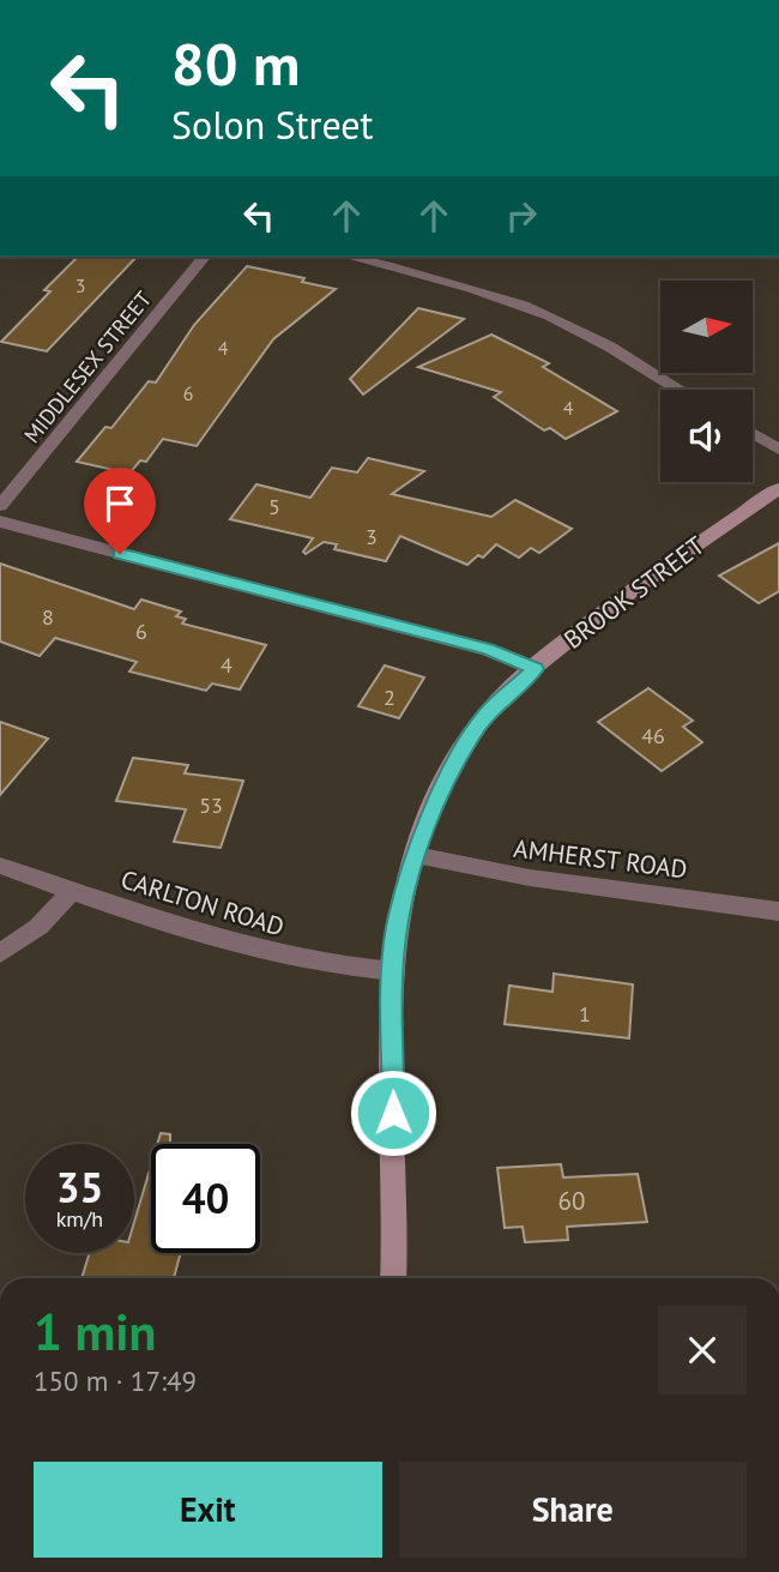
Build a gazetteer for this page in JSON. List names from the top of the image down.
{
  "streets": {
    "street": [
      "MIDDLESEX STREET",
      "BROOK STREET",
      "AMHERST ROAD",
      "CARLTON ROAD"
    ]
  },
  "crossings": [
    ["BROOK STREET", "AMHERST ROAD"],
    ["BROOK STREET", "CARLTON ROAD"]
  ],
  "house_numbers": [
    "3",
    "4",
    "6",
    "4",
    "5",
    "3",
    "8",
    "6",
    "4",
    "2",
    "46",
    "53",
    "1",
    "60"
  ],
  "north": "right",
  "page": {
    "turn": ["80 m", "Solon Street"],
    "speed": "35 km/h",
    "limit": "40",
    "heading": ["1 min", "150 m · 17:49"],
    "buttons": ["Exit", "Share"]
  }
}
